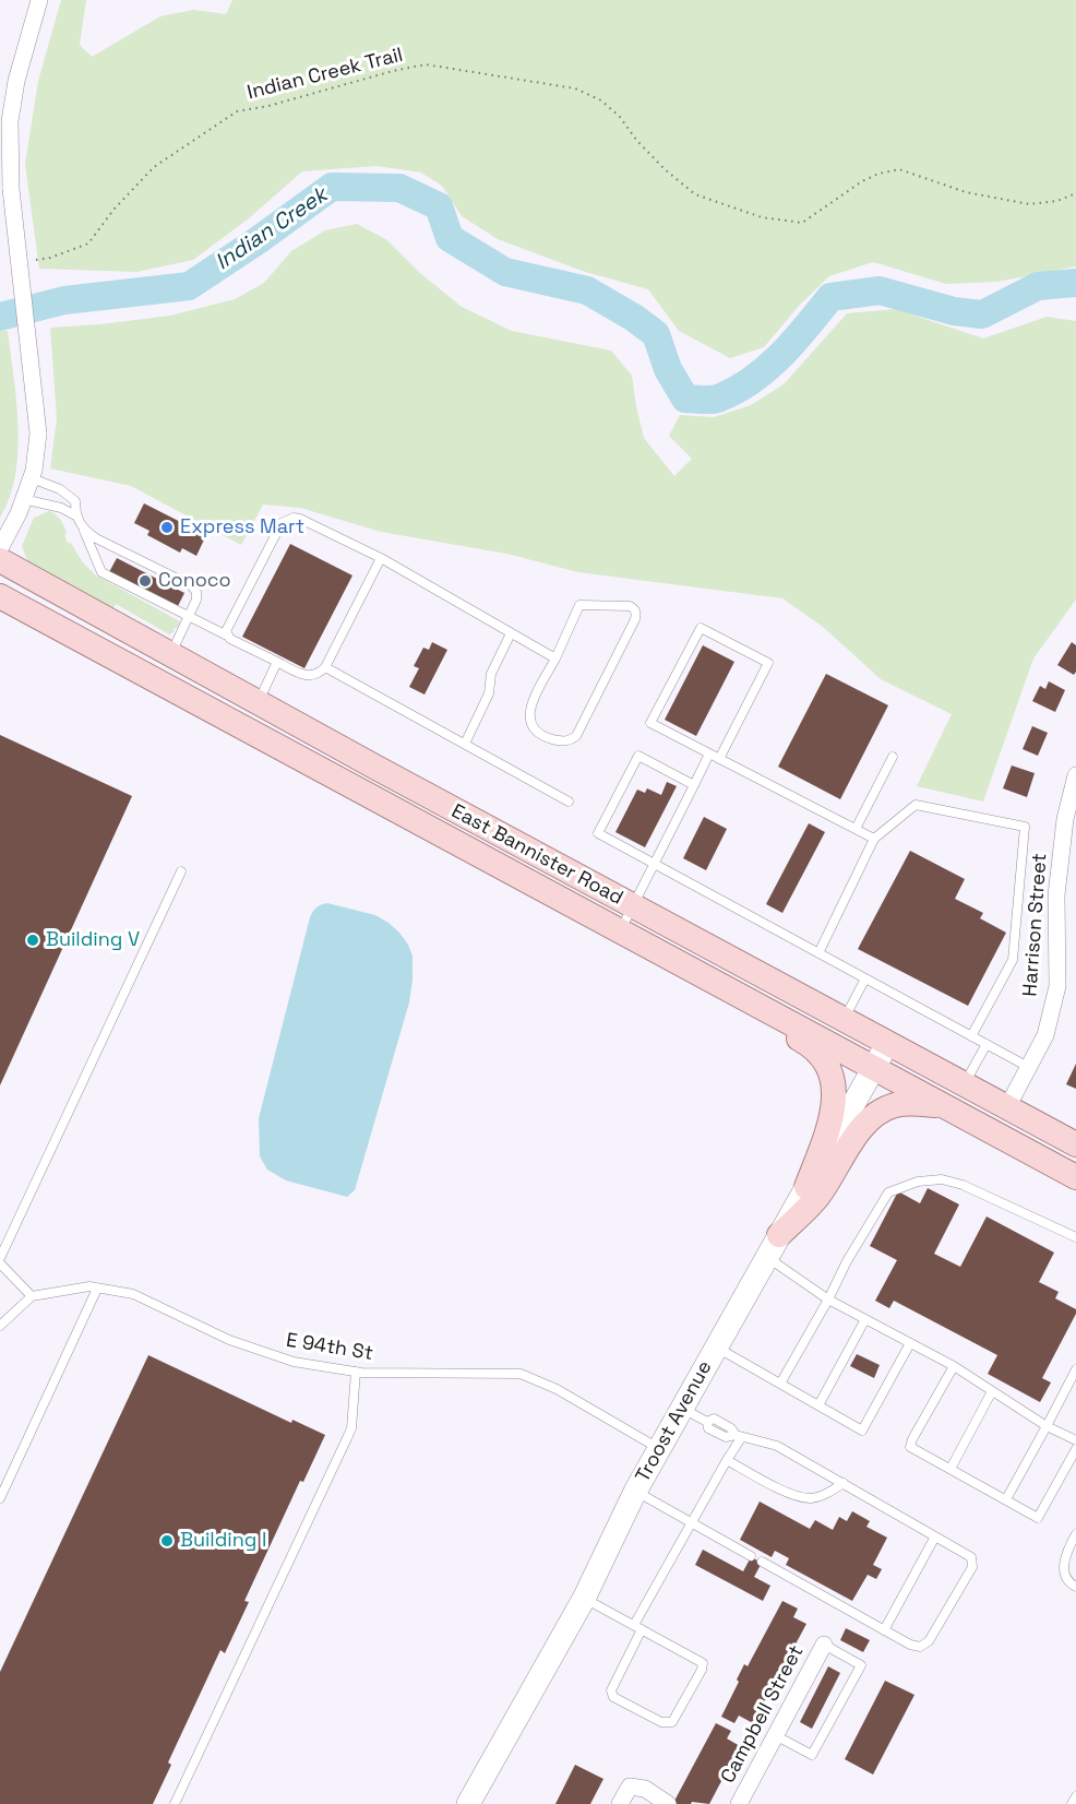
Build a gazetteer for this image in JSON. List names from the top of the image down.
{
  "streets": {
    "main road": ["East Bannister Road", "Troost Avenue"],
    "street": ["Harrison Street", "Campbell Street"],
    "lane": ["E 94th St"],
    "path": ["Indian Creek Trail"]
  },
  "crossings": [
    ["East Bannister Road", "Harrison Street"],
    ["East Bannister Road", "Troost Avenue"],
    ["E 94th St", "Troost Avenue"]
  ],
  "water": ["Indian Creek"],
  "places": [
    "Express Mart",
    "Conoco",
    "Building V",
    "Building I"
  ]
}
